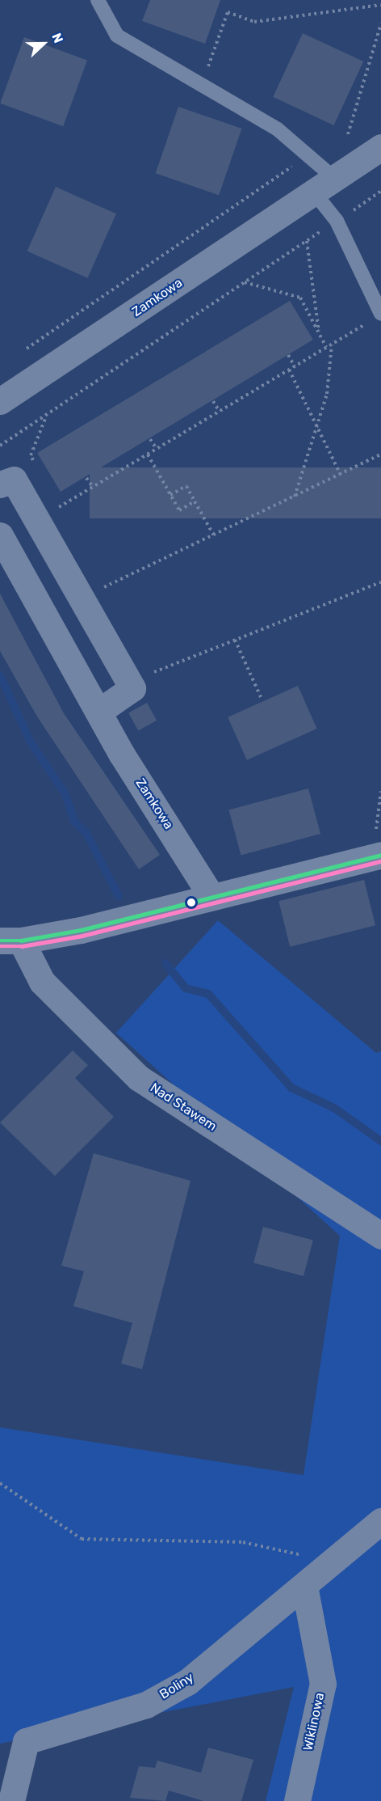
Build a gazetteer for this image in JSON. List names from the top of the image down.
{
  "streets": {
    "street": [
      "Zamkowa",
      "Nad Stawem",
      "Boliny",
      "Wiklinowa"
    ]
  },
  "crossings": [
    ["Boliny", "Wiklinowa"]
  ],
  "north": "right"
}
